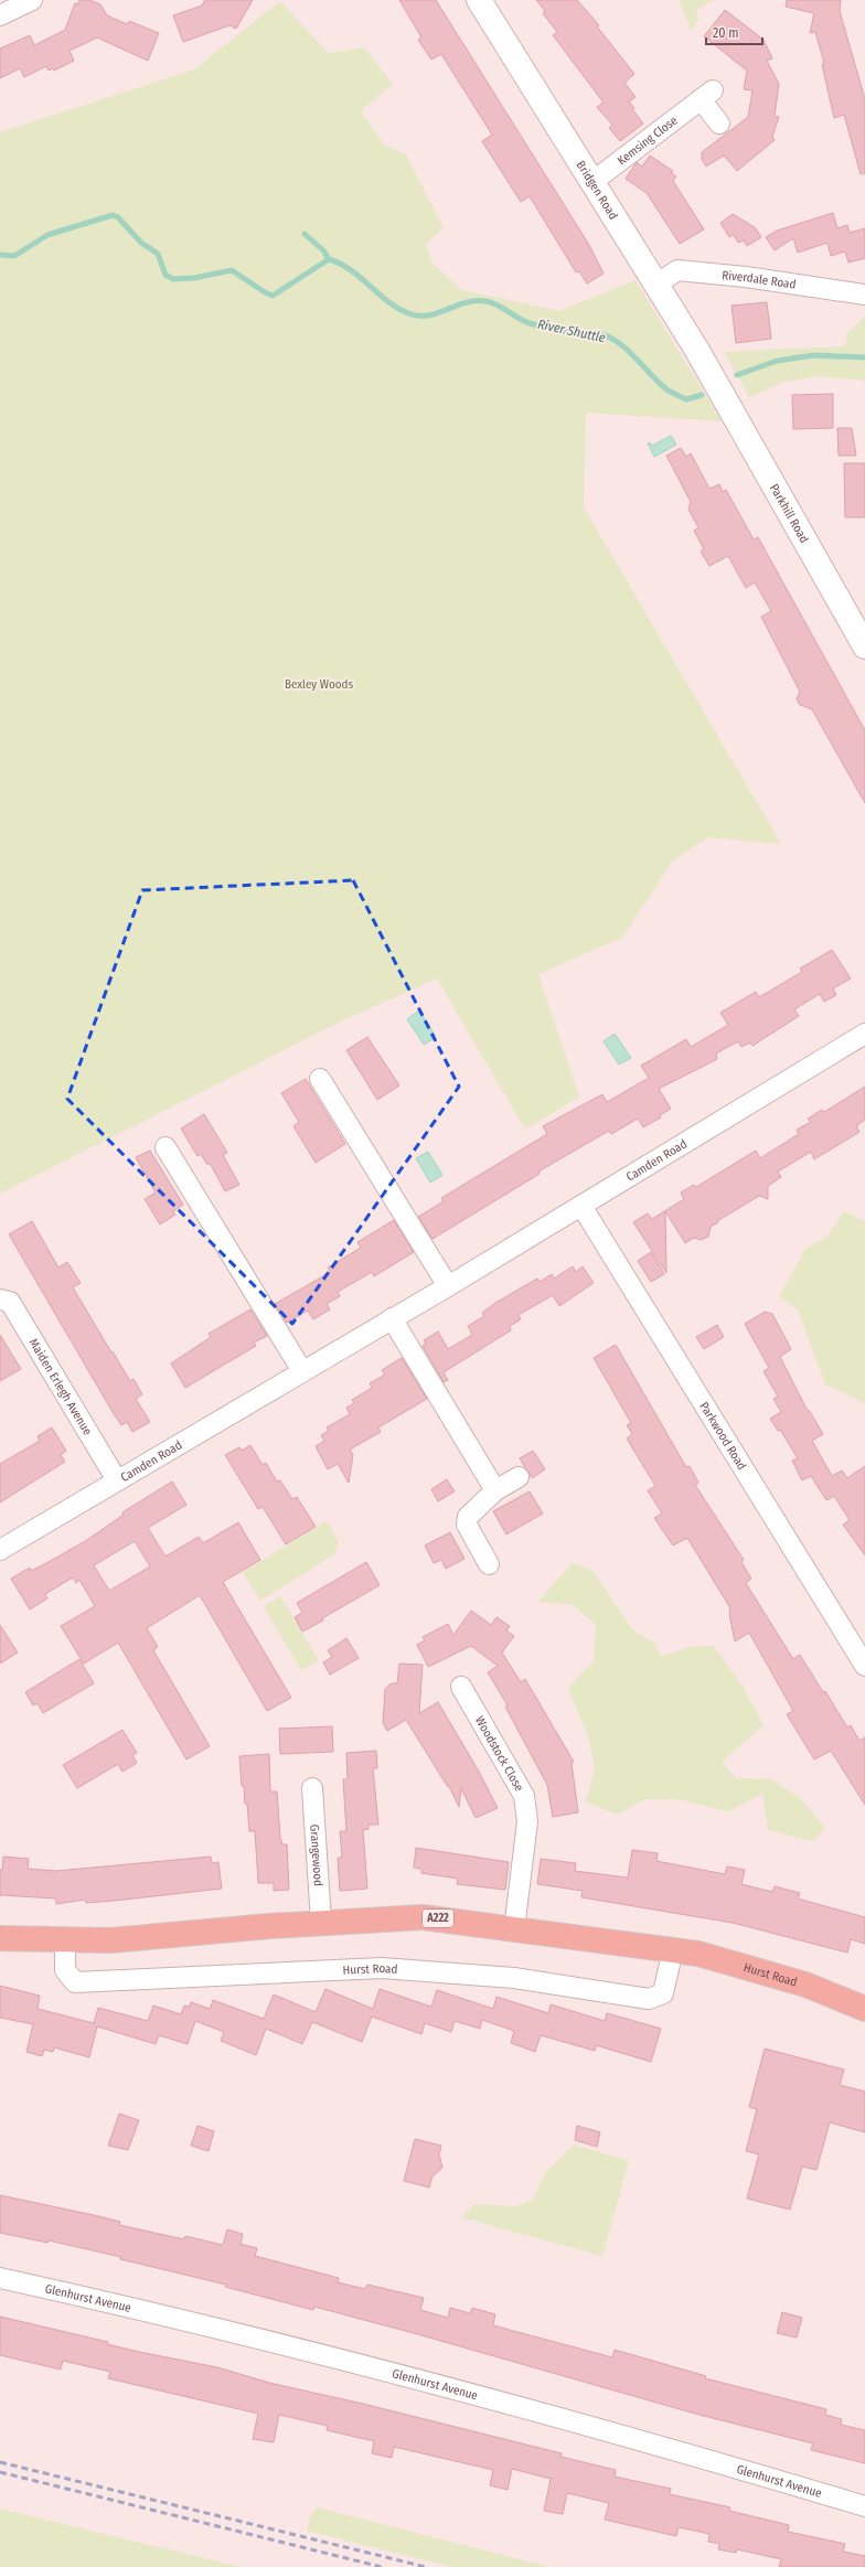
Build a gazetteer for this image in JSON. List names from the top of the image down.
{
  "streets": {
    "main road": [
      "Bridgen Road",
      "Parkhill Road",
      "A222",
      "Hurst Road"
    ],
    "street": [
      "Kemsing Close",
      "Riverdale Road",
      "Camden Road",
      "Maiden Erlegh Avenue",
      "Parkwood Road",
      "Woodstock Close",
      "Grangewood",
      "Glenhurst Avenue"
    ]
  },
  "crossings": [
    ["Kemsing Close", "Bridgen Road"],
    ["Bridgen Road", "Riverdale Road"],
    ["Bridgen Road", "Parkhill Road"],
    ["Camden Road", "Maiden Erlegh Avenue"],
    ["Camden Road", "Parkwood Road"],
    ["Woodstock Close", "Hurst Road"],
    ["Grangewood", "Hurst Road"]
  ],
  "water": ["River Shuttle"],
  "parks": ["Bexley Woods"],
  "scale_bar": "20 m"
}
